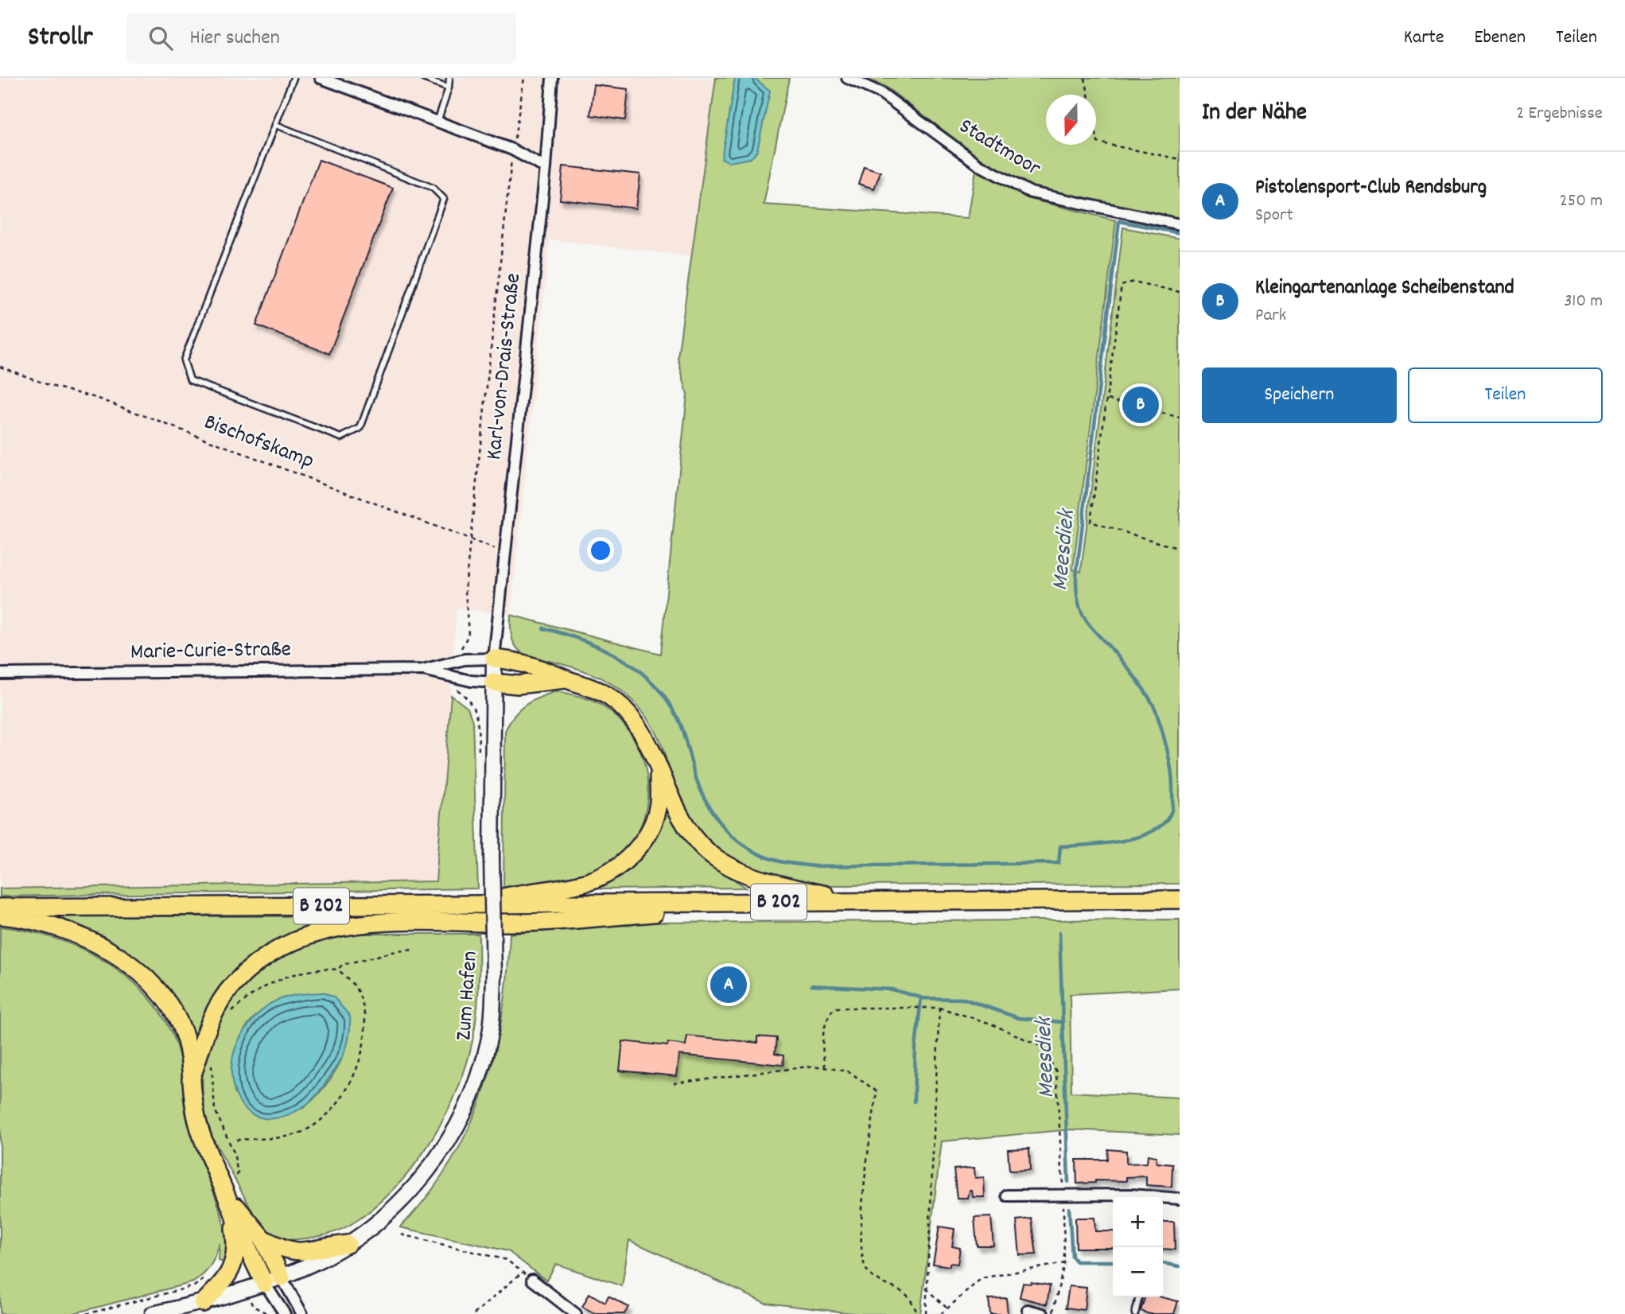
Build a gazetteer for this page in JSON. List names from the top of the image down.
{
  "streets": {
    "highway": ["B 202"],
    "main road": ["Zum Hafen"],
    "street": ["Stadtmoor", "Karl-von-Drais-Straße", "Marie-Curie-Straße"],
    "path": ["Bischofskamp"]
  },
  "crossings": [
    ["Karl-von-Drais-Straße", "Bischofskamp"],
    ["Karl-von-Drais-Straße", "Marie-Curie-Straße"],
    ["Karl-von-Drais-Straße", "Zum Hafen"],
    ["Marie-Curie-Straße", "Zum Hafen"]
  ],
  "water": ["Meesdiek"],
  "north": "bottom",
  "page": {
    "header": "Strollr",
    "search": "Hier suchen",
    "nav": ["Karte", "Ebenen", "Teilen"],
    "heading": ["In der Nähe", "2 Ergebnisse"],
    "list": [
      {
        "mark": "A",
        "name": "Pistolensport-Club Rendsburg",
        "note": "Sport",
        "value": "250 m"
      },
      {
        "mark": "B",
        "name": "Kleingartenanlage Scheibenstand",
        "note": "Park",
        "value": "310 m"
      }
    ],
    "buttons": ["Speichern", "Teilen"],
    "pins": ["B", "A"],
    "map_buttons": ["+", "−"]
  }
}
